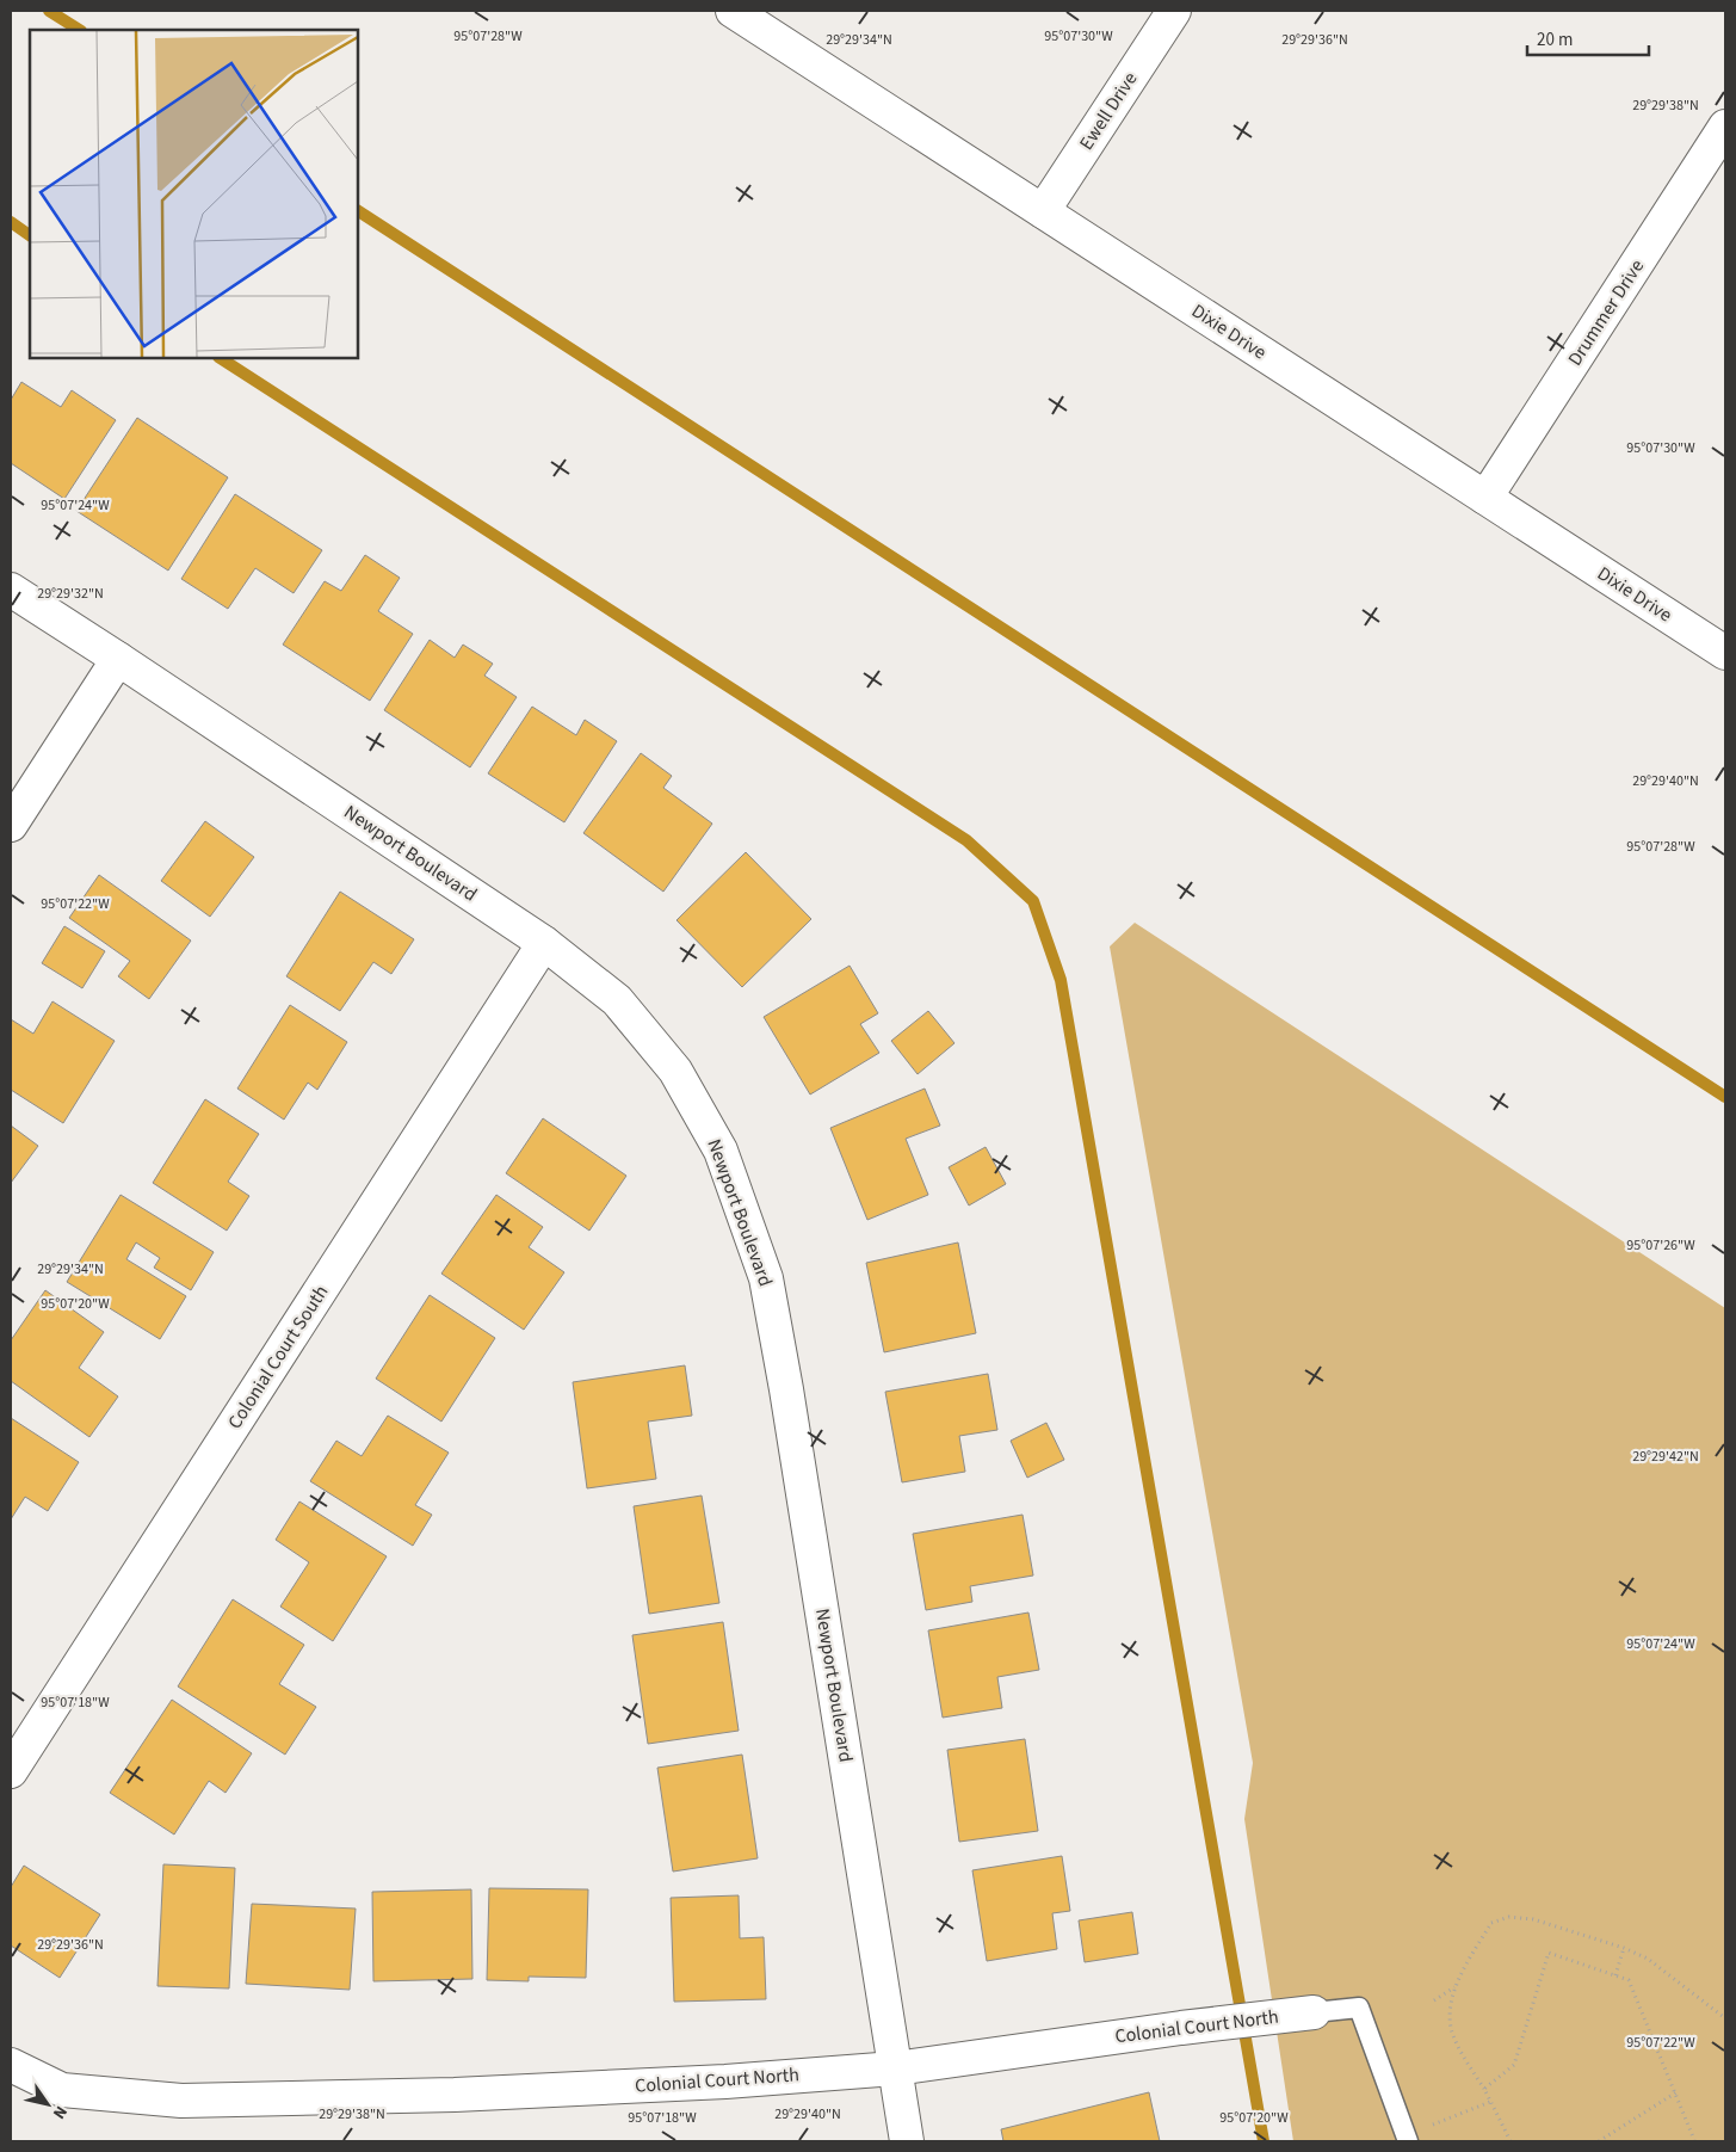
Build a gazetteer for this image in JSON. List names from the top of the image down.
{
  "streets": {
    "street": [
      "Ewell Drive",
      "Drummer Drive",
      "Dixie Drive",
      "Newport Boulevard",
      "Colonial Court South",
      "Colonial Court North"
    ]
  },
  "crossings": [
    ["Ewell Drive", "Dixie Drive"],
    ["Drummer Drive", "Dixie Drive"],
    ["Newport Boulevard", "Colonial Court South"],
    ["Newport Boulevard", "Colonial Court North"]
  ],
  "scale_bar": "20 m",
  "north": "bottom right",
  "coordinates": [
    "95°07'28\"W",
    "95°07'30\"W",
    "29°29'34\"N",
    "29°29'36\"N",
    "29°29'38\"N",
    "95°07'24\"W",
    "29°29'32\"N",
    "29°29'40\"N",
    "95°07'22\"W",
    "95°07'26\"W",
    "95°07'20\"W",
    "29°29'42\"N",
    "95°07'18\"W"
  ]
}
